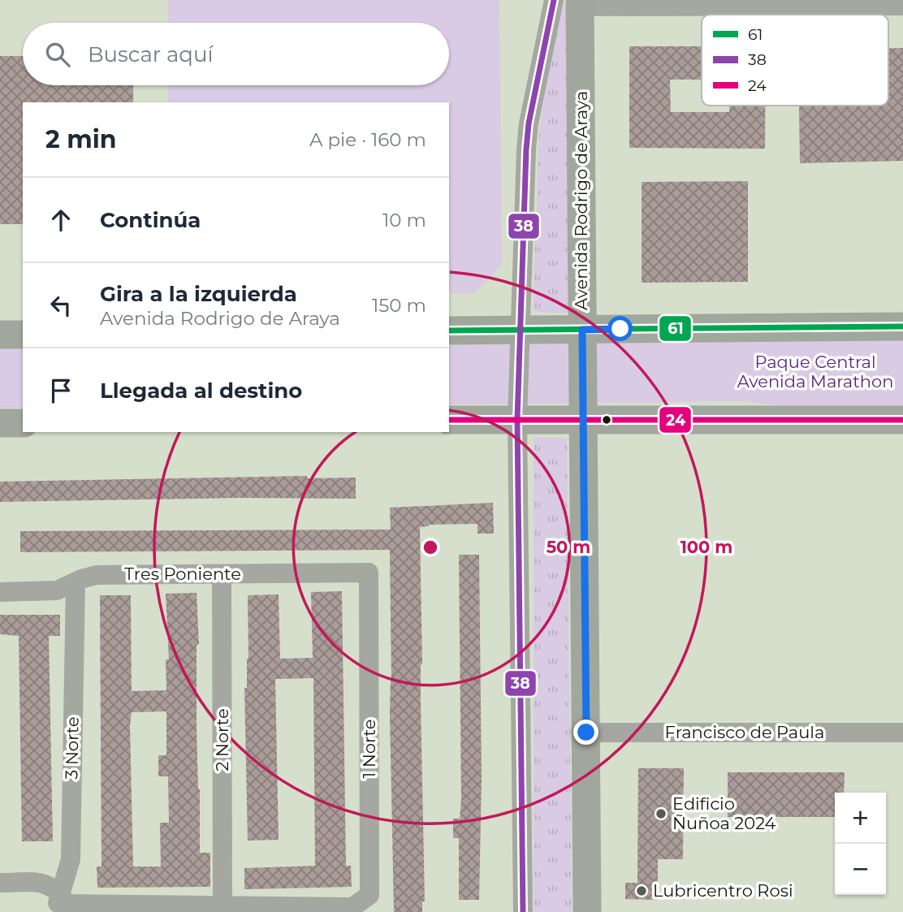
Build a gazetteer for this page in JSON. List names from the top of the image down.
{
  "streets": {
    "main road": ["Avenida Rodrigo de Araya"],
    "street": [
      "Tres Poniente",
      "Francisco de Paula",
      "2 Norte",
      "3 Norte",
      "1 Norte"
    ]
  },
  "crossings": [
    ["Avenida Rodrigo de Araya", "Francisco de Paula"],
    ["Tres Poniente", "2 Norte"],
    ["Tres Poniente", "3 Norte"],
    ["Tres Poniente", "1 Norte"]
  ],
  "parks": ["Paque Central Avenida Marathon"],
  "places": ["Edificio Ñuñoa 2024", "Lubricentro Rosi"],
  "lines": ["transit line 38", "transit line 61", "transit line 24"],
  "legend": ["61", "38", "24"],
  "page": {
    "search": "Buscar aquí",
    "heading": ["2 min", "A pie · 160 m"],
    "list": [
      ["Continúa", "10 m"],
      ["Gira a la izquierda", "Avenida Rodrigo de Araya", "150 m"],
      "Llegada al destino"
    ],
    "map_buttons": ["+", "−"]
  },
  "rings": ["50 m", "100 m"]
}
